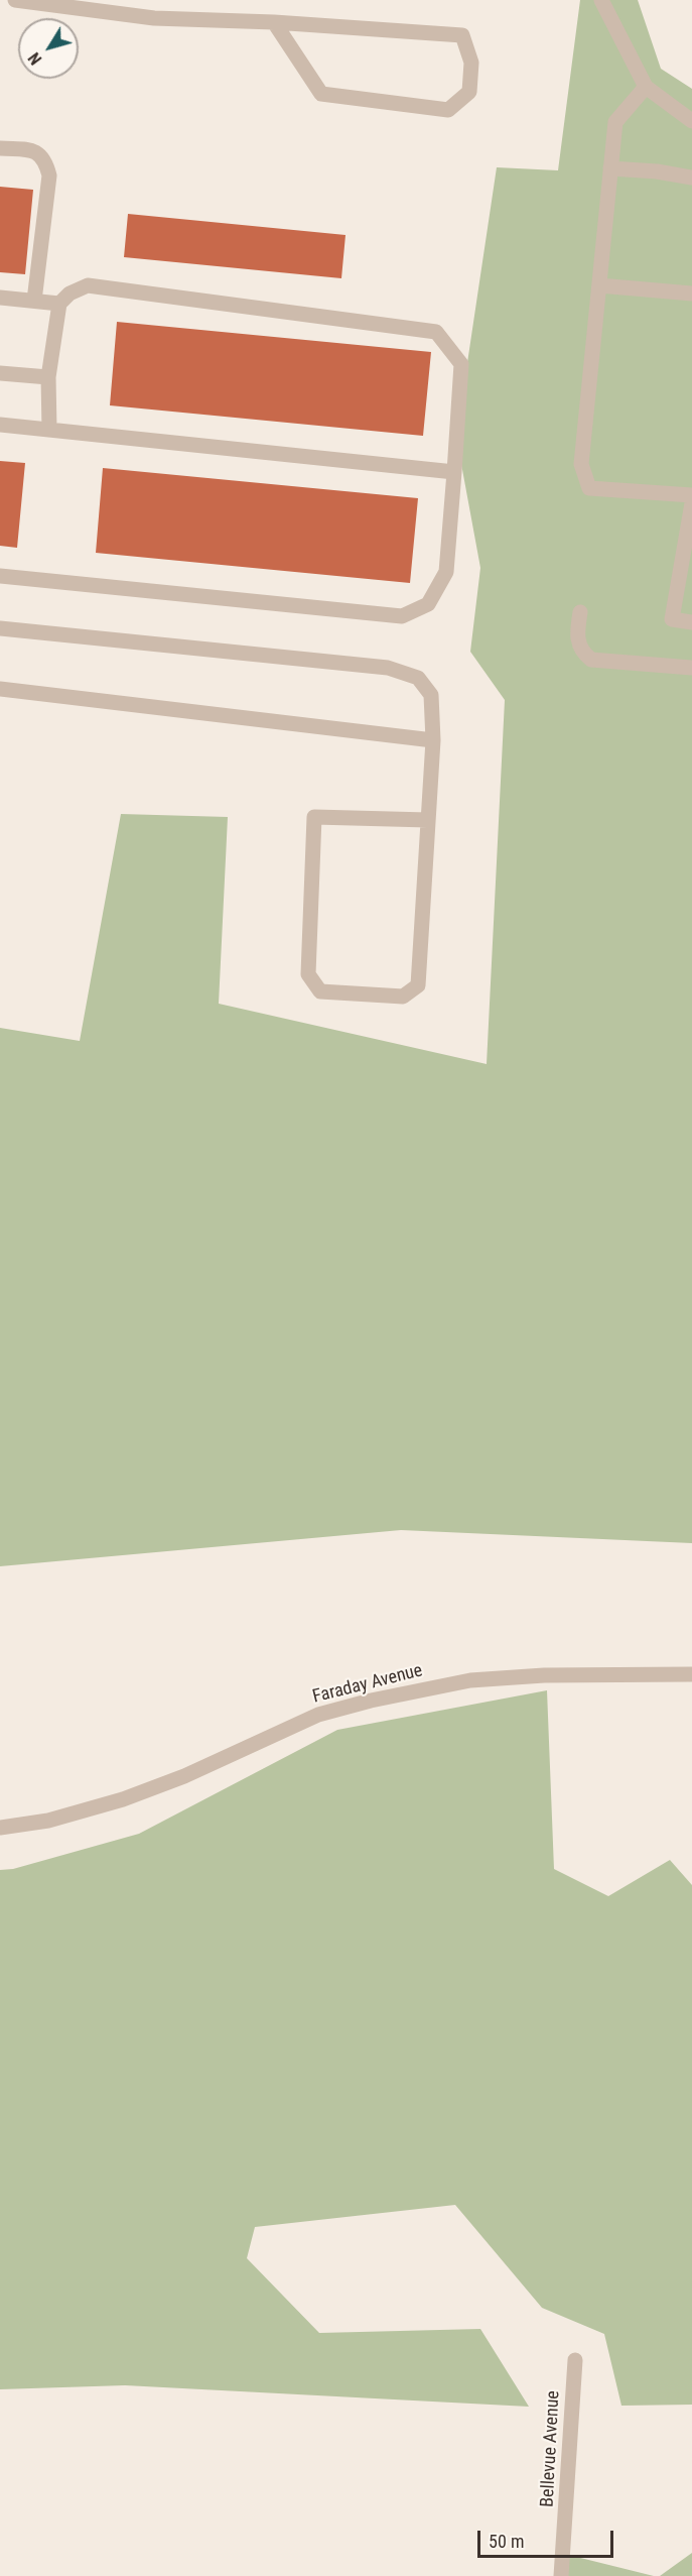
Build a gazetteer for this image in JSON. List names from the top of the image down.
{
  "streets": {
    "street": ["Faraday Avenue", "Bellevue Avenue"]
  },
  "scale_bar": "50 m",
  "north": "bottom left"
}
